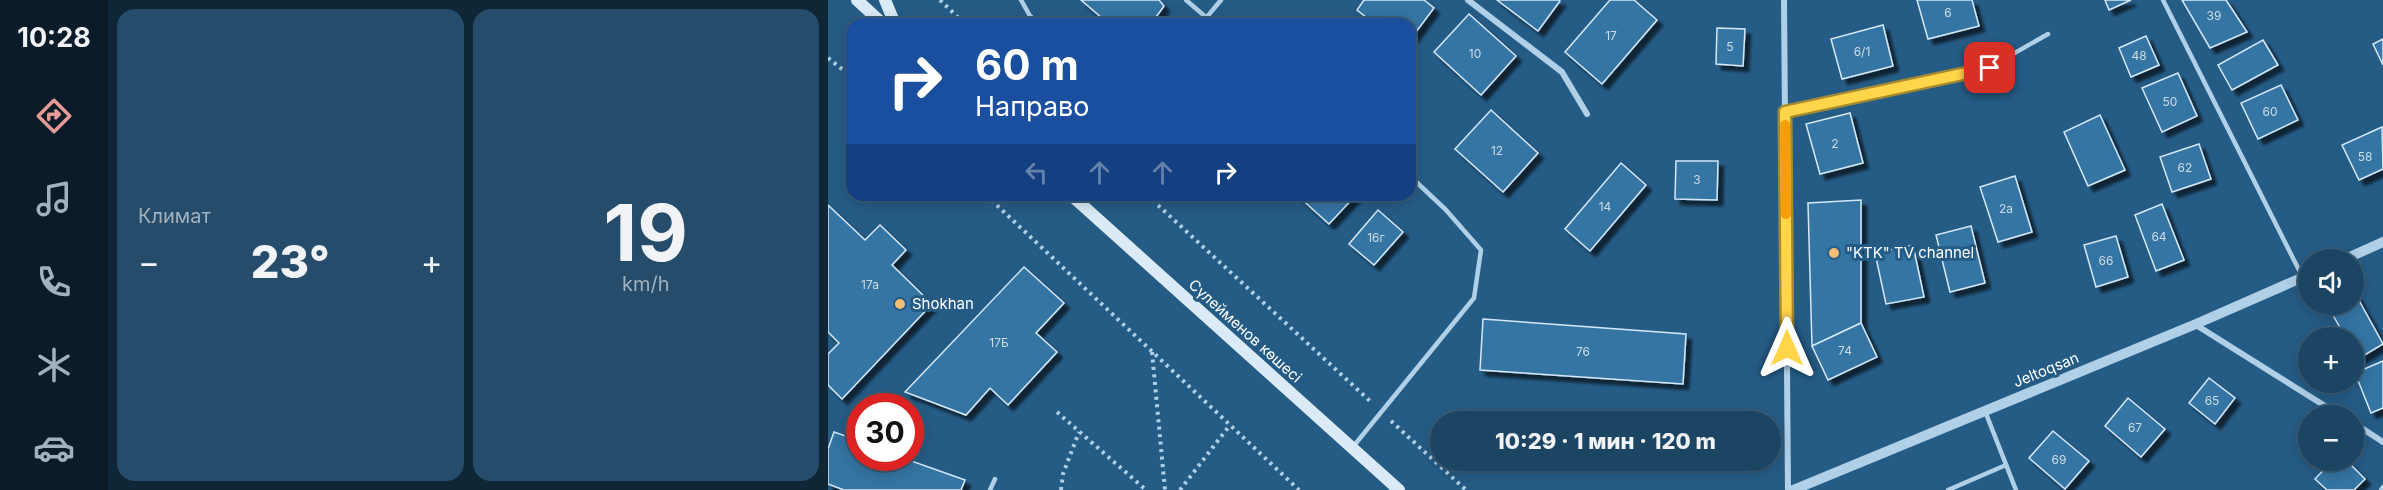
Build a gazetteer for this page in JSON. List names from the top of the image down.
{
  "streets": {
    "main road": ["Сүлейменов көшесі"],
    "street": ["Jeltoqsan"]
  },
  "places": ["\"KTK\" TV channel", "Shokhan"],
  "house_numbers": [
    "6",
    "39",
    "17",
    "5",
    "6/1",
    "10",
    "48",
    "50",
    "60",
    "2",
    "12",
    "58",
    "62",
    "3",
    "14",
    "2а",
    "64",
    "16г",
    "66",
    "17а",
    "17Б",
    "74",
    "76",
    "65",
    "67",
    "69"
  ],
  "page": {
    "tabs": "10:28",
    "tile": [
      "Климат",
      ["19", "km/h"]
    ],
    "turn": ["60 m", "Направо"],
    "heat": ["−", "23°", "+"],
    "map_buttons": ["+", "−"],
    "limit": "30",
    "trip": "10:29 · 1 мин · 120 m"
  }
}
